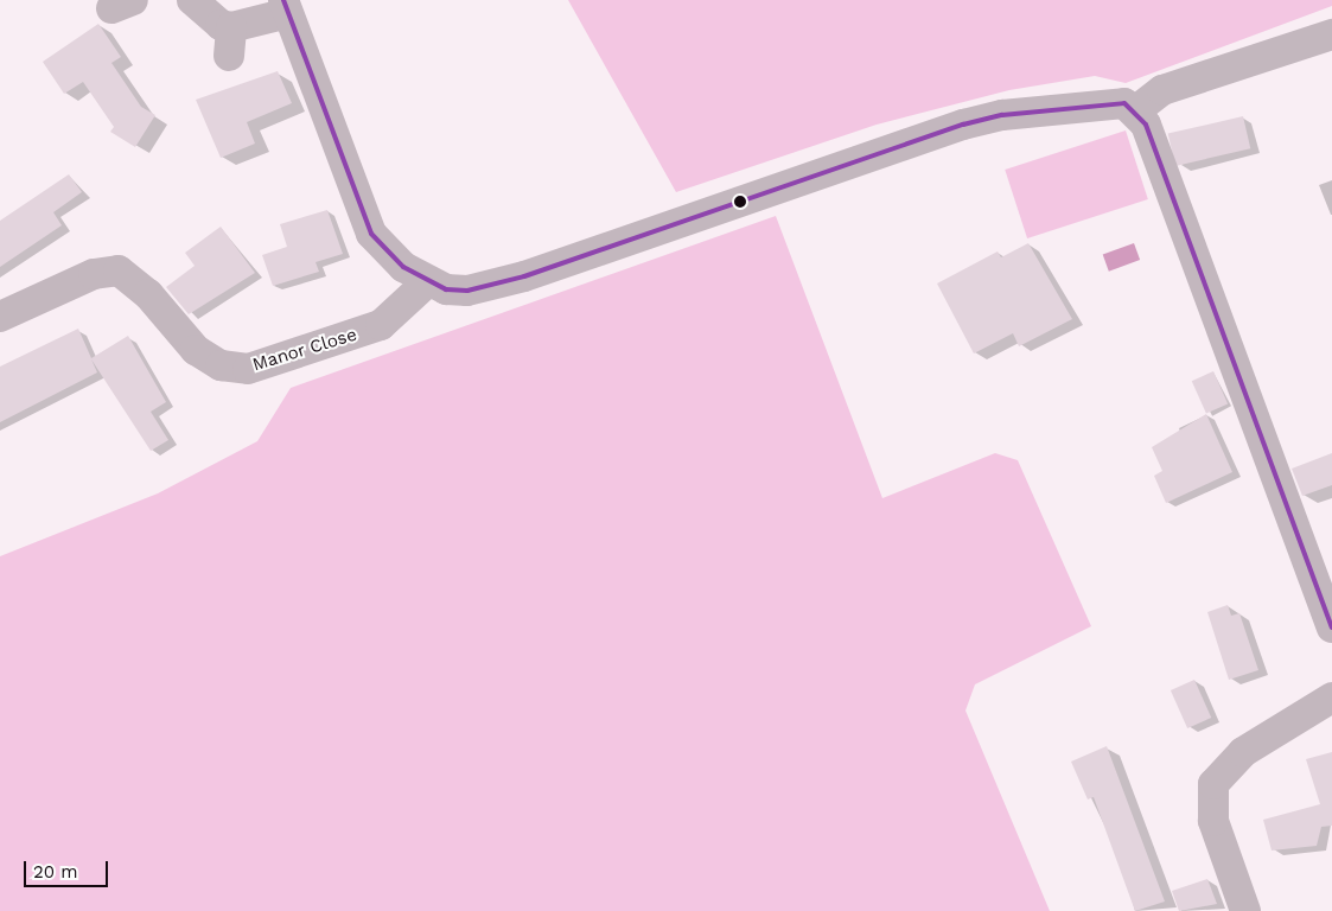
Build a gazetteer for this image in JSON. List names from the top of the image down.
{
  "streets": {
    "street": ["Manor Close"]
  },
  "scale_bar": "20 m"
}
